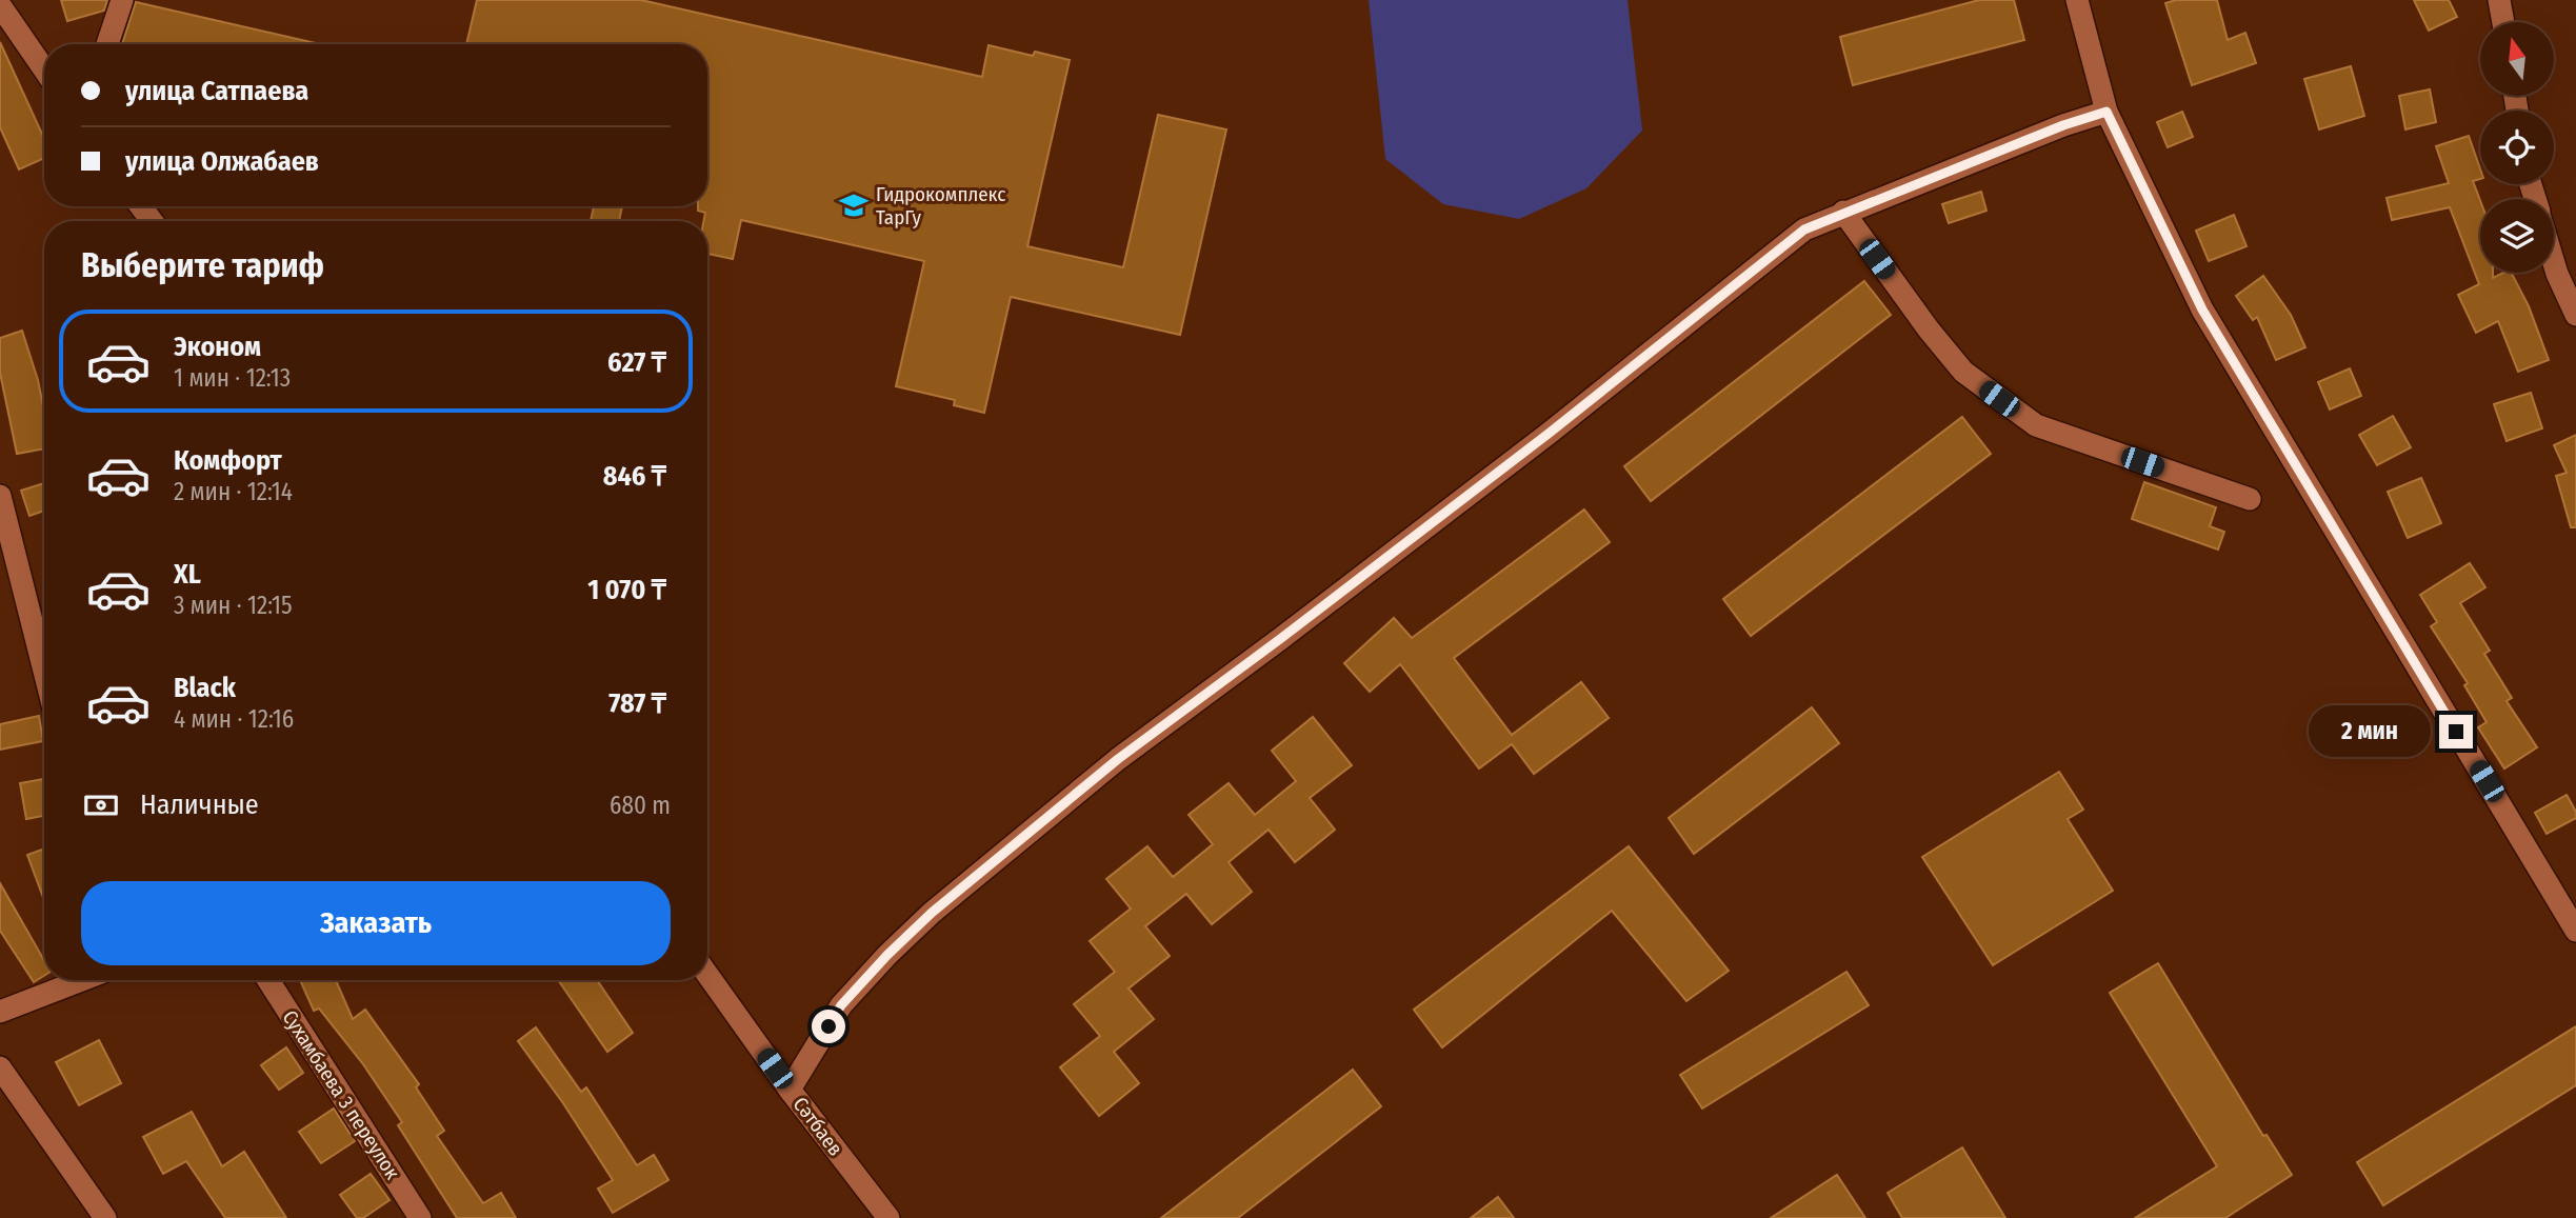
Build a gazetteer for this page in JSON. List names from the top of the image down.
{
  "streets": {
    "street": ["Сухамбаева 3 переулок", "Сәтбаев"]
  },
  "places": {
    "school or university": ["Гидрокомплекс ТарГу"]
  },
  "north": "top",
  "page": {
    "banner": ["улица Сатпаева", "улица Олжабаев"],
    "heading": "Выберите тариф",
    "list": [
      {
        "name": "Эконом",
        "note": "1 мин · 12:13",
        "value": "627 ₸"
      },
      {
        "name": "Комфорт",
        "note": "2 мин · 12:14",
        "value": "846 ₸"
      },
      {
        "name": "XL",
        "note": "3 мин · 12:15",
        "value": "1 070 ₸"
      },
      {
        "name": "Black",
        "note": "4 мин · 12:16",
        "value": "787 ₸"
      }
    ],
    "bubble": "2 мин",
    "pay": ["Наличные", "680 m"],
    "buttons": "Заказать"
  }
}
